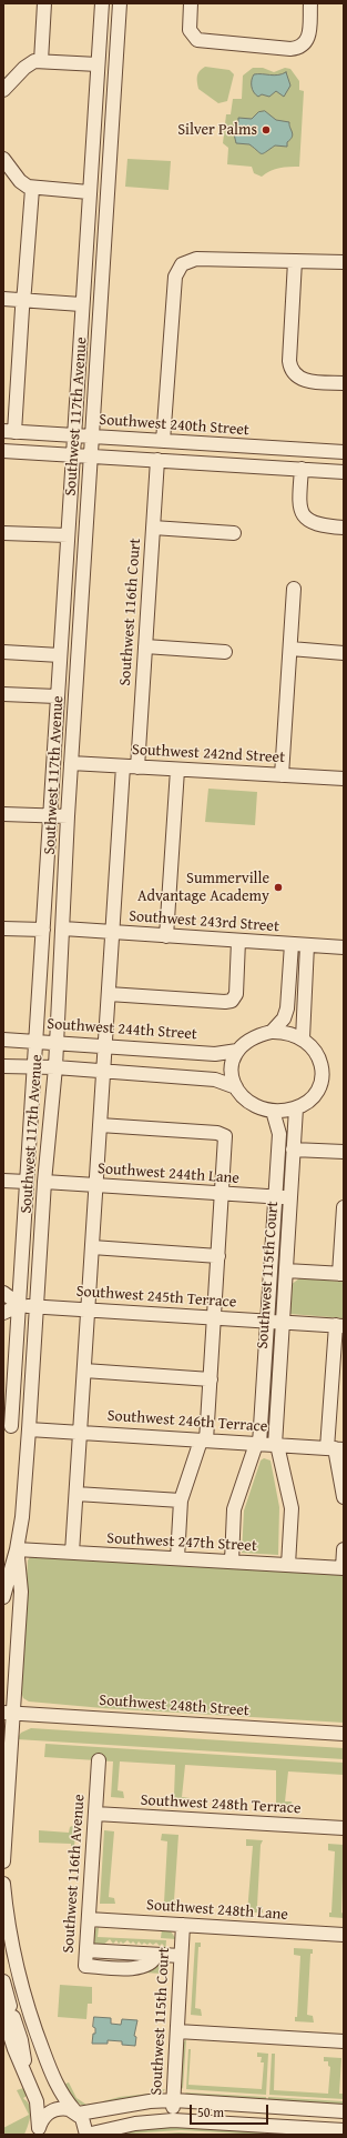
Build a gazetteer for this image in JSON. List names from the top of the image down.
{
  "streets": {
    "street": [
      "Southwest 117th Avenue",
      "Southwest 240th Street",
      "Southwest 116th Court",
      "Southwest 242nd Street",
      "Southwest 243rd Street",
      "Southwest 244th Street",
      "Southwest 244th Lane",
      "Southwest 115th Court",
      "Southwest 245th Terrace",
      "Southwest 246th Terrace",
      "Southwest 247th Street",
      "Southwest 248th Street",
      "Southwest 248th Terrace",
      "Southwest 116th Avenue",
      "Southwest 248th Lane"
    ]
  },
  "crossings": [
    ["Southwest 117th Avenue", "Southwest 240th Street"],
    ["Southwest 117th Avenue", "Southwest 242nd Street"],
    ["Southwest 117th Avenue", "Southwest 243rd Street"],
    ["Southwest 117th Avenue", "Southwest 244th Street"],
    ["Southwest 117th Avenue", "Southwest 244th Lane"],
    ["Southwest 117th Avenue", "Southwest 245th Terrace"],
    ["Southwest 117th Avenue", "Southwest 246th Terrace"],
    ["Southwest 117th Avenue", "Southwest 247th Street"],
    ["Southwest 117th Avenue", "Southwest 248th Street"],
    ["Southwest 116th Court", "Southwest 242nd Street"],
    ["Southwest 244th Street", "Southwest 115th Court"],
    ["Southwest 244th Lane", "Southwest 115th Court"],
    ["Southwest 115th Court", "Southwest 245th Terrace"],
    ["Southwest 115th Court", "Southwest 246th Terrace"],
    ["Southwest 115th Court", "Southwest 247th Street"],
    ["Southwest 115th Court", "Southwest 116th Avenue"],
    ["Southwest 115th Court", "Southwest 248th Lane"],
    ["Southwest 248th Terrace", "Southwest 116th Avenue"],
    ["Southwest 116th Avenue", "Southwest 248th Lane"]
  ],
  "places": ["Silver Palms", "Summerville Advantage Academy"],
  "scale_bar": "50 m"
}
